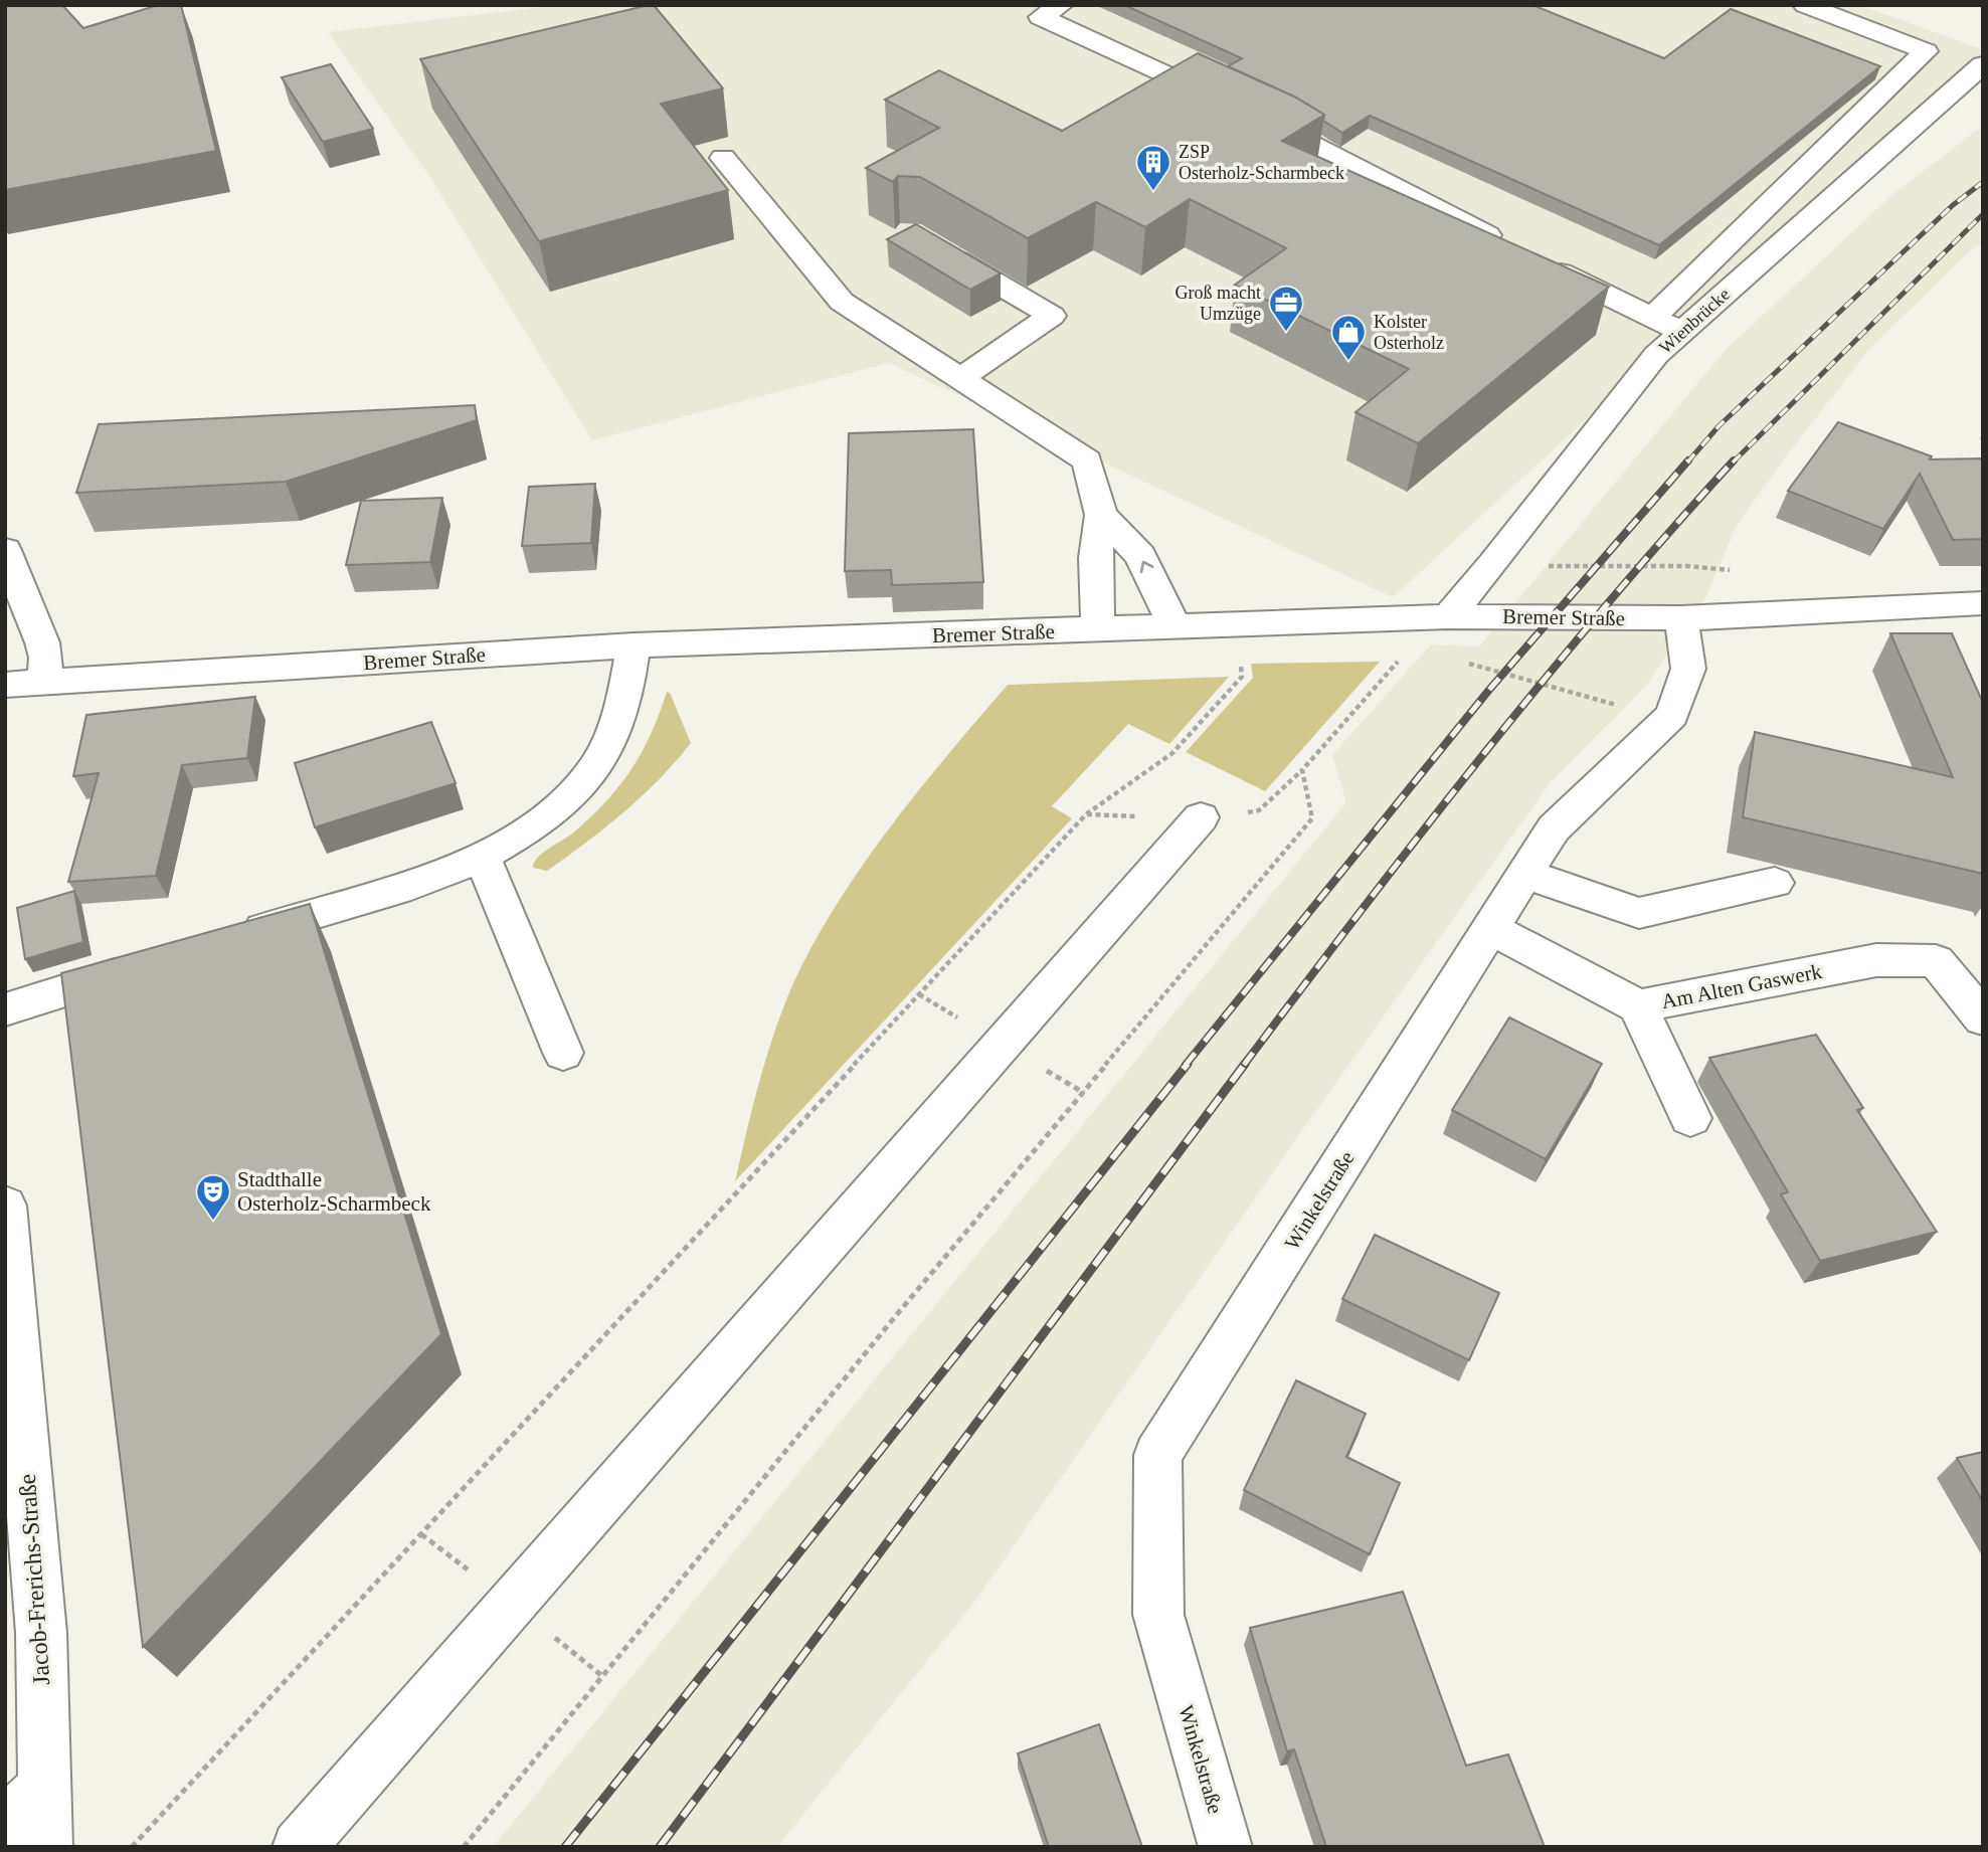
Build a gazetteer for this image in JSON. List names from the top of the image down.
{
  "streets": {
    "street": [
      "Wienbrücke",
      "Bremer Straße",
      "Am Alten Gaswerk",
      "Winkelstraße",
      "Jacob-Frerichs-Straße"
    ]
  },
  "crossings": [
    ["Wienbrücke", "Bremer Straße"],
    ["Bremer Straße", "Winkelstraße"],
    ["Am Alten Gaswerk", "Winkelstraße"]
  ],
  "places": {
    "building": ["ZSP Osterholz-Scharmbeck"],
    "office": ["Groß macht Umzüge"],
    "shop": ["Kolster Osterholz"],
    "theatre": ["Stadthalle Osterholz-Scharmbeck"]
  }
}
